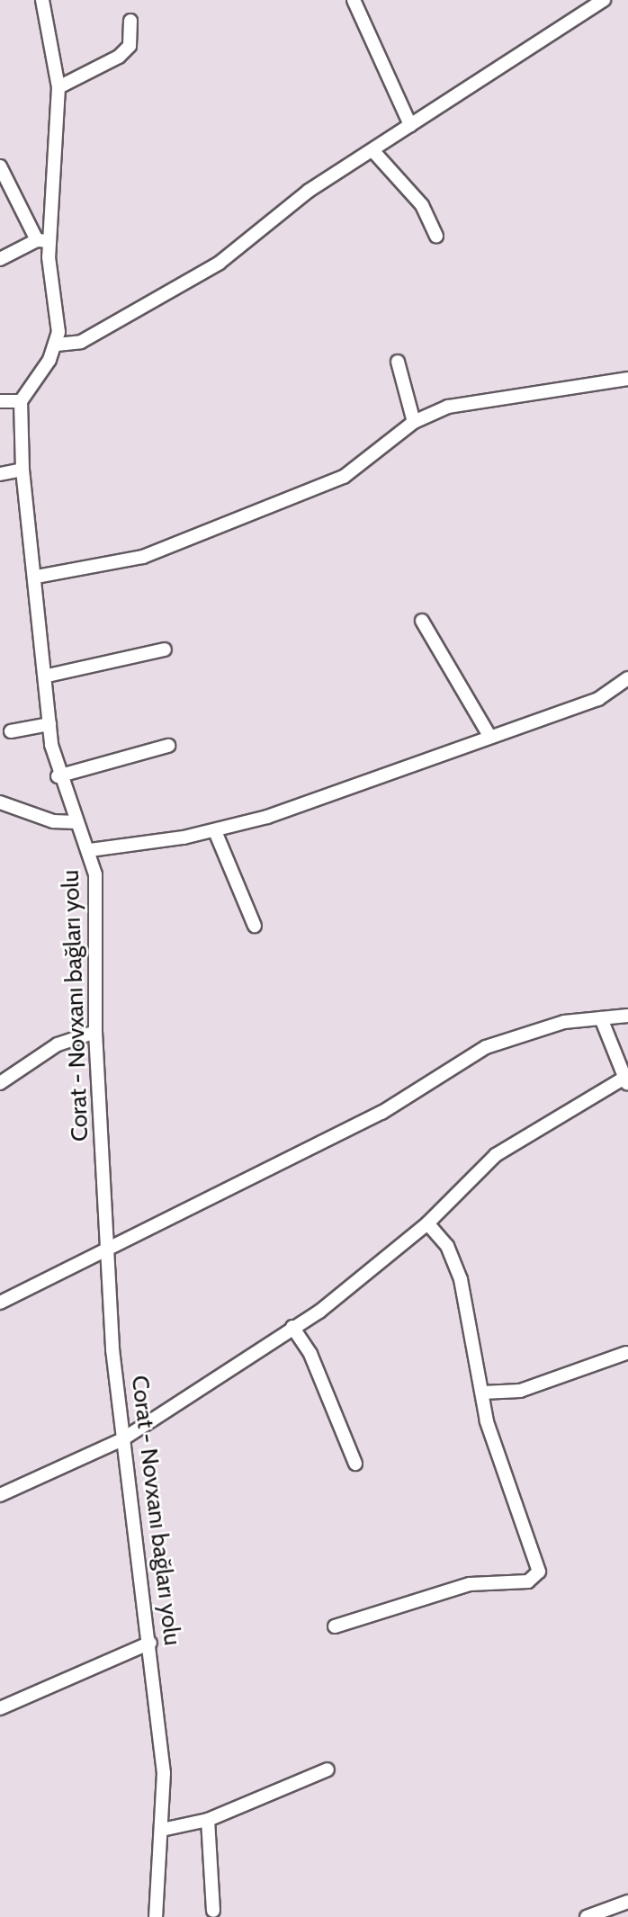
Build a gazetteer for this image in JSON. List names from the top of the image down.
{
  "streets": {
    "street": ["Corat - Novxanı bağları yolu"]
  }
}
